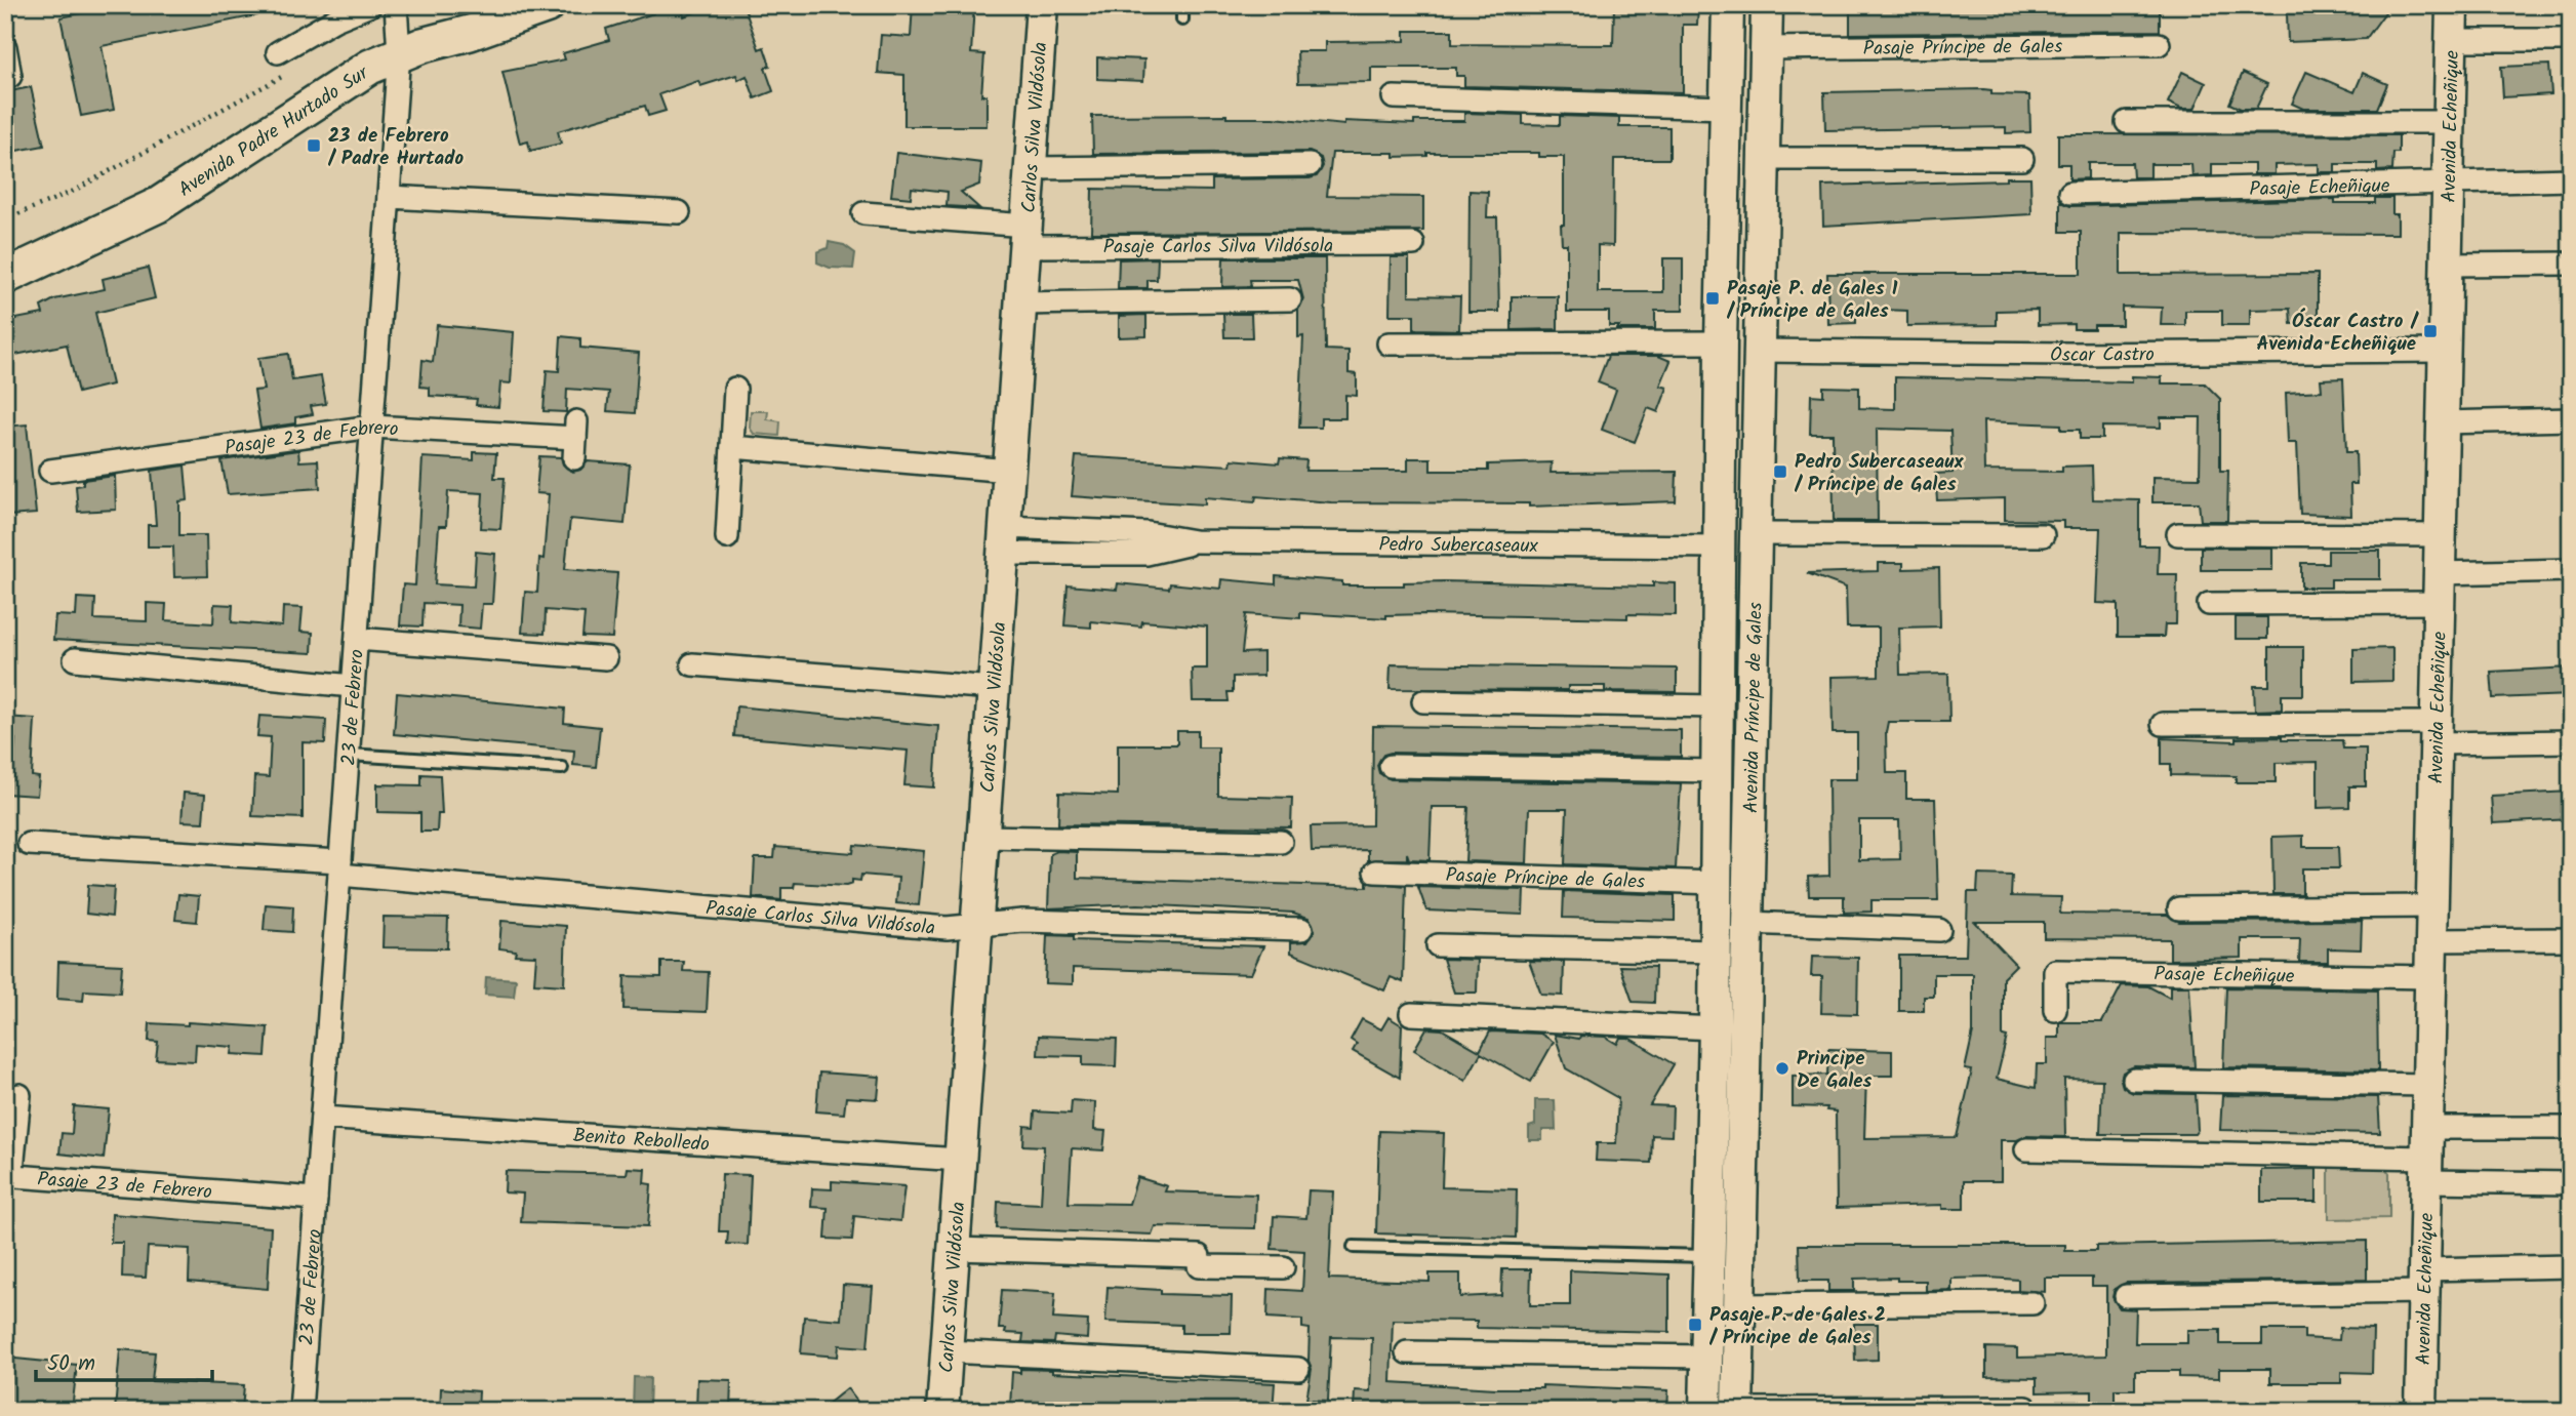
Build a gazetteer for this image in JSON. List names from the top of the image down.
{
  "streets": {
    "main road": [
      "Avenida Echeñique",
      "Carlos Silva Vildósola",
      "Avenida Padre Hurtado Sur",
      "Avenida Príncipe de Gales"
    ],
    "street": [
      "Pasaje Príncipe de Gales",
      "Pasaje Echeñique",
      "Pasaje Carlos Silva Vildósola",
      "Óscar Castro",
      "Pasaje 23 de Febrero",
      "Pedro Subercaseaux",
      "23 de Febrero",
      "Benito Rebolledo"
    ]
  },
  "crossings": [
    ["Pasaje Príncipe de Gales", "Avenida Príncipe de Gales"],
    ["Avenida Echeñique", "Pasaje Echeñique"],
    ["Avenida Echeñique", "Óscar Castro"],
    ["Carlos Silva Vildósola", "Pasaje Carlos Silva Vildósola"],
    ["Carlos Silva Vildósola", "Pedro Subercaseaux"],
    ["Carlos Silva Vildósola", "Benito Rebolledo"],
    ["Avenida Padre Hurtado Sur", "23 de Febrero"],
    ["Pasaje Carlos Silva Vildósola", "23 de Febrero"],
    ["Óscar Castro", "Avenida Príncipe de Gales"],
    ["Pasaje 23 de Febrero", "23 de Febrero"],
    ["Pedro Subercaseaux", "Avenida Príncipe de Gales"],
    ["23 de Febrero", "Benito Rebolledo"]
  ],
  "places": {
    "transit": [
      "23 de Febrero / Padre Hurtado",
      "Pasaje P. de Gales 1 / Príncipe de Gales",
      "Óscar Castro / Avenida Echeñique",
      "Pedro Subercaseaux / Príncipe de Gales",
      "Pasaje P. de Gales 2 / Príncipe de Gales"
    ],
    "other": ["Principe De Gales"]
  },
  "scale_bar": "50 m"
}
